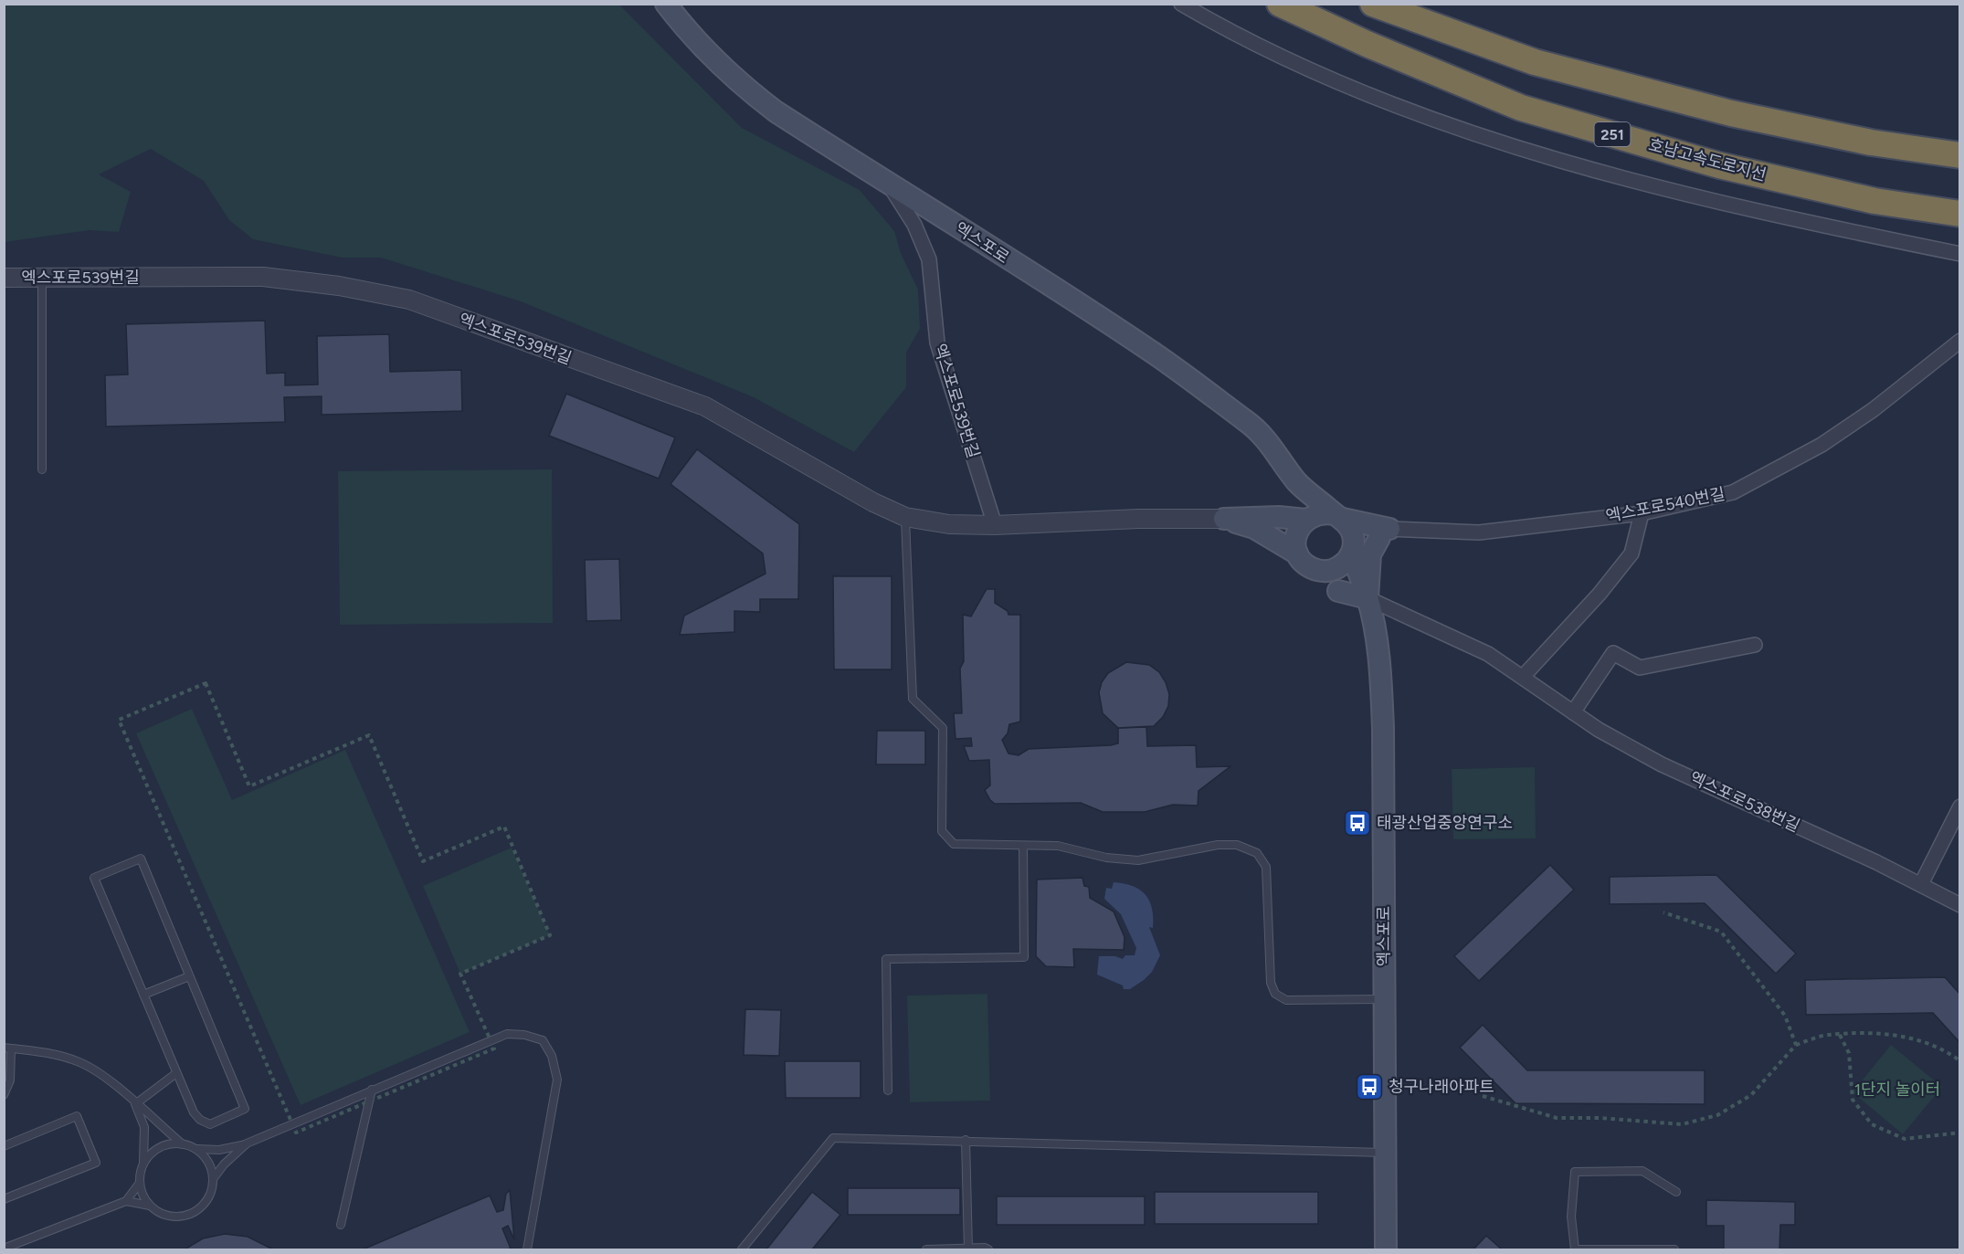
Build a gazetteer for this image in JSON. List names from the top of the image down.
{
  "streets": {
    "highway": ["251", "호남고속도로지선"],
    "main road": ["엑스포로"],
    "street": ["엑스포로539번길", "엑스포로540번길", "엑스포로538번길"]
  },
  "crossings": [
    ["엑스포로", "엑스포로539번길"],
    ["엑스포로", "엑스포로538번길"]
  ],
  "parks": ["1단지 놀이터"],
  "places": {
    "bus stop": ["태광산업중앙연구소", "청구나래아파트"]
  }
}
